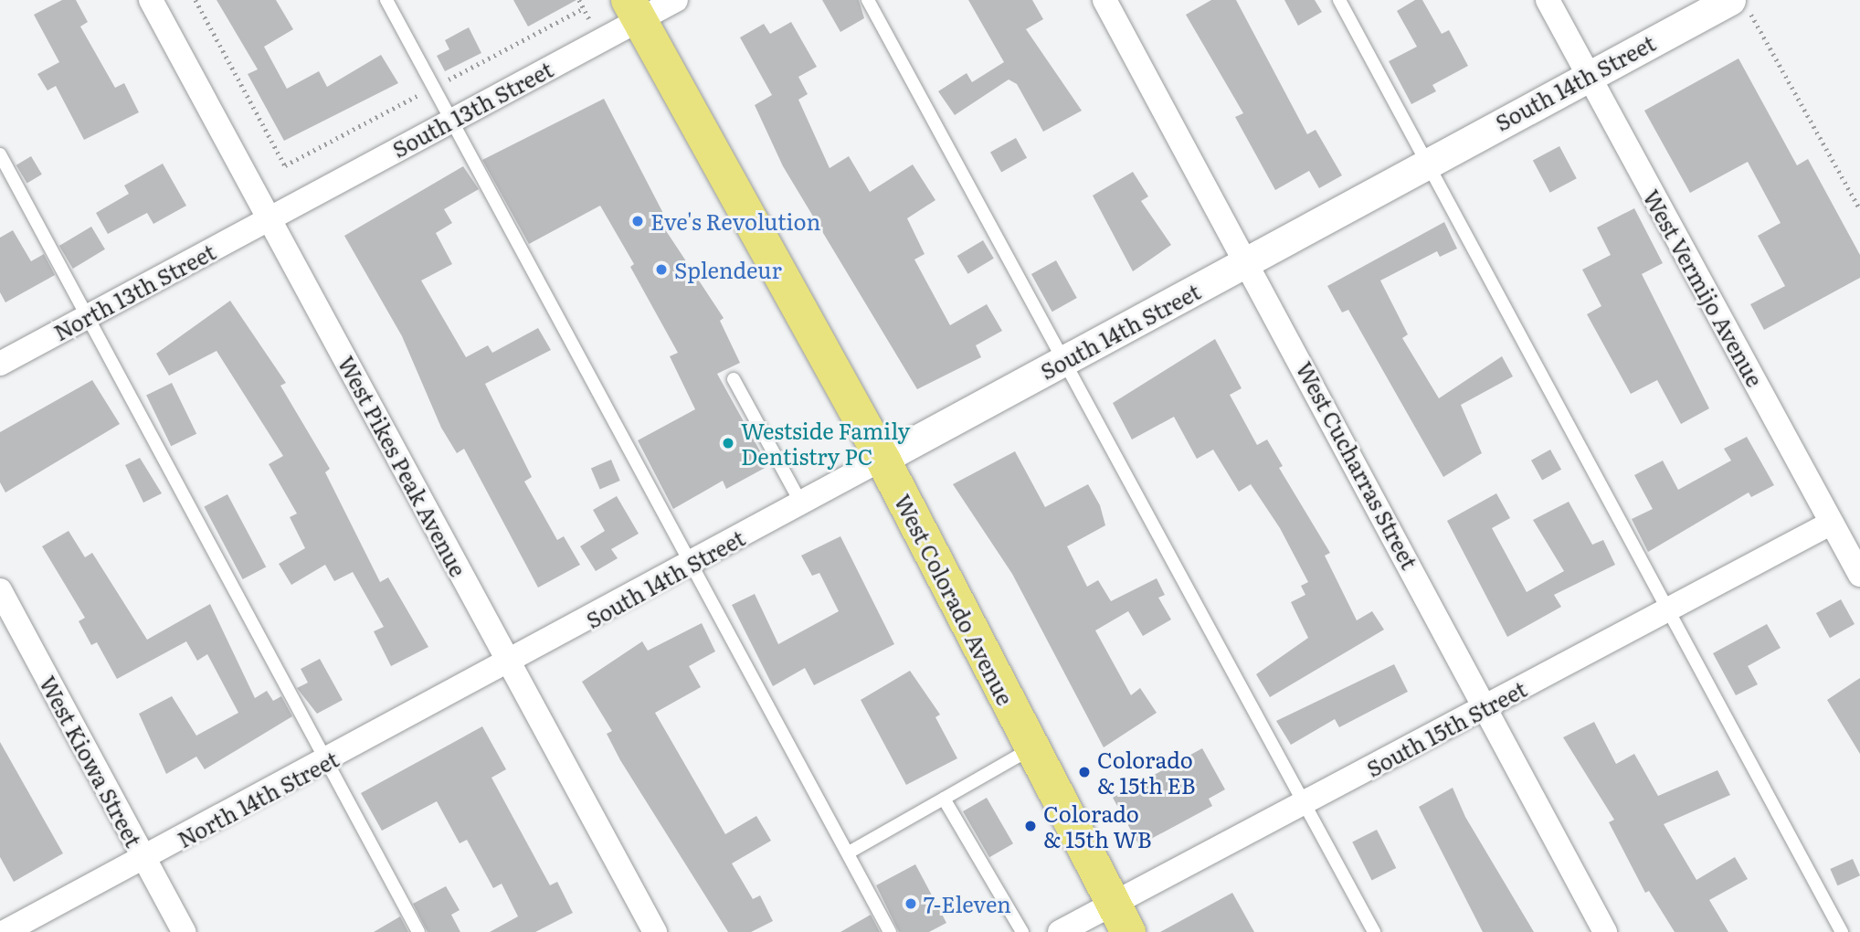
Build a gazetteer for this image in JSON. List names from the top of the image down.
{
  "streets": {
    "main road": ["West Colorado Avenue"],
    "street": [
      "South 14th Street",
      "South 13th Street",
      "West Vermijo Avenue",
      "North 13th Street",
      "West Cucharras Street",
      "West Pikes Peak Avenue",
      "South 15th Street",
      "West Kiowa Street",
      "North 14th Street"
    ]
  },
  "crossings": [
    ["South 14th Street", "West Vermijo Avenue"],
    ["South 14th Street", "West Cucharras Street"],
    ["South 14th Street", "West Pikes Peak Avenue"],
    ["South 14th Street", "West Colorado Avenue"],
    ["South 14th Street", "North 14th Street"],
    ["South 13th Street", "North 13th Street"],
    ["South 13th Street", "West Pikes Peak Avenue"],
    ["South 13th Street", "West Colorado Avenue"],
    ["West Vermijo Avenue", "South 15th Street"],
    ["North 13th Street", "West Pikes Peak Avenue"],
    ["West Cucharras Street", "South 15th Street"],
    ["West Pikes Peak Avenue", "North 14th Street"],
    ["West Colorado Avenue", "South 15th Street"],
    ["West Kiowa Street", "North 14th Street"]
  ],
  "places": [
    "Eve's Revolution",
    "Splendeur",
    "Westside Family Dentistry PC",
    "Colorado & 15th EB",
    "Colorado & 15th WB",
    "7-Eleven"
  ]
}
